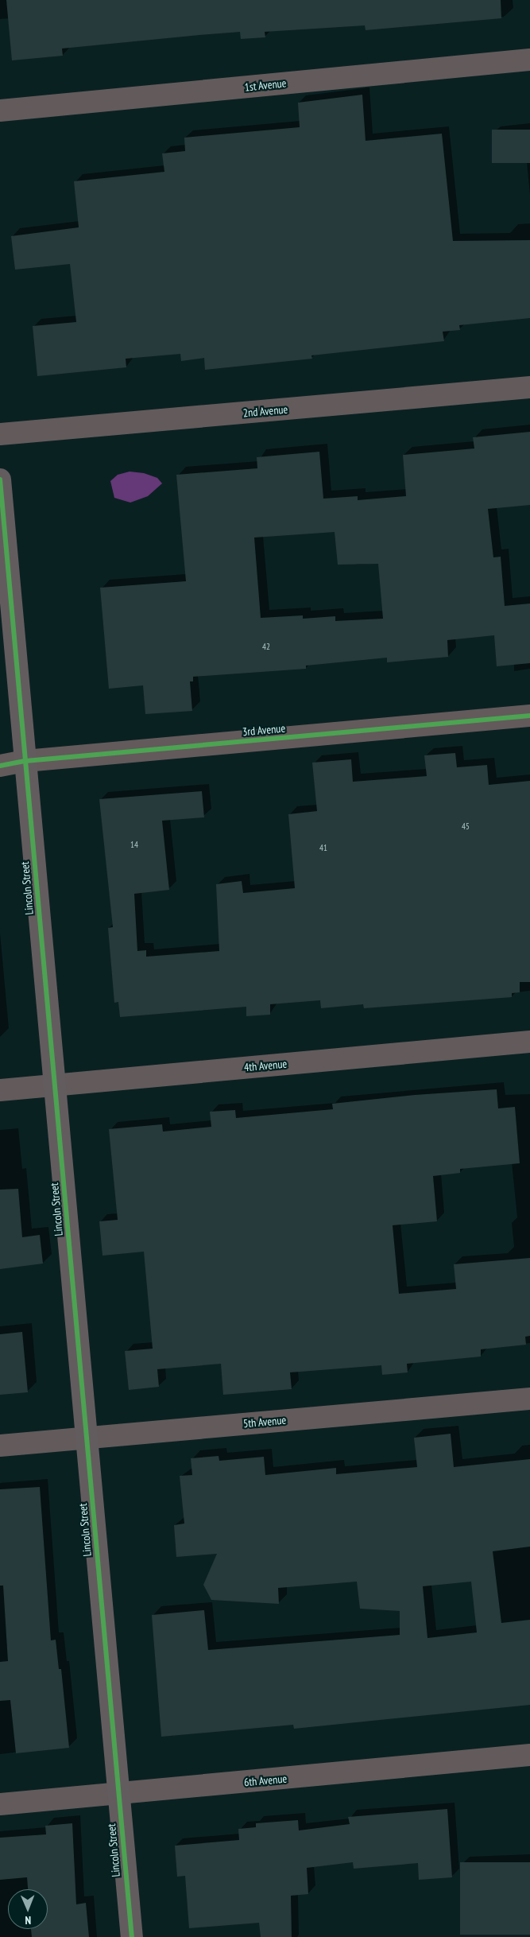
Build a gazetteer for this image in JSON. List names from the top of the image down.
{
  "streets": {
    "street": [
      "1st Avenue",
      "2nd Avenue",
      "3rd Avenue",
      "Lincoln Street",
      "4th Avenue",
      "5th Avenue",
      "6th Avenue"
    ]
  },
  "crossings": [
    ["3rd Avenue", "Lincoln Street"],
    ["Lincoln Street", "4th Avenue"],
    ["Lincoln Street", "5th Avenue"],
    ["Lincoln Street", "6th Avenue"]
  ],
  "house_numbers": [
    "42",
    "45",
    "14",
    "41"
  ],
  "north": "bottom"
}
